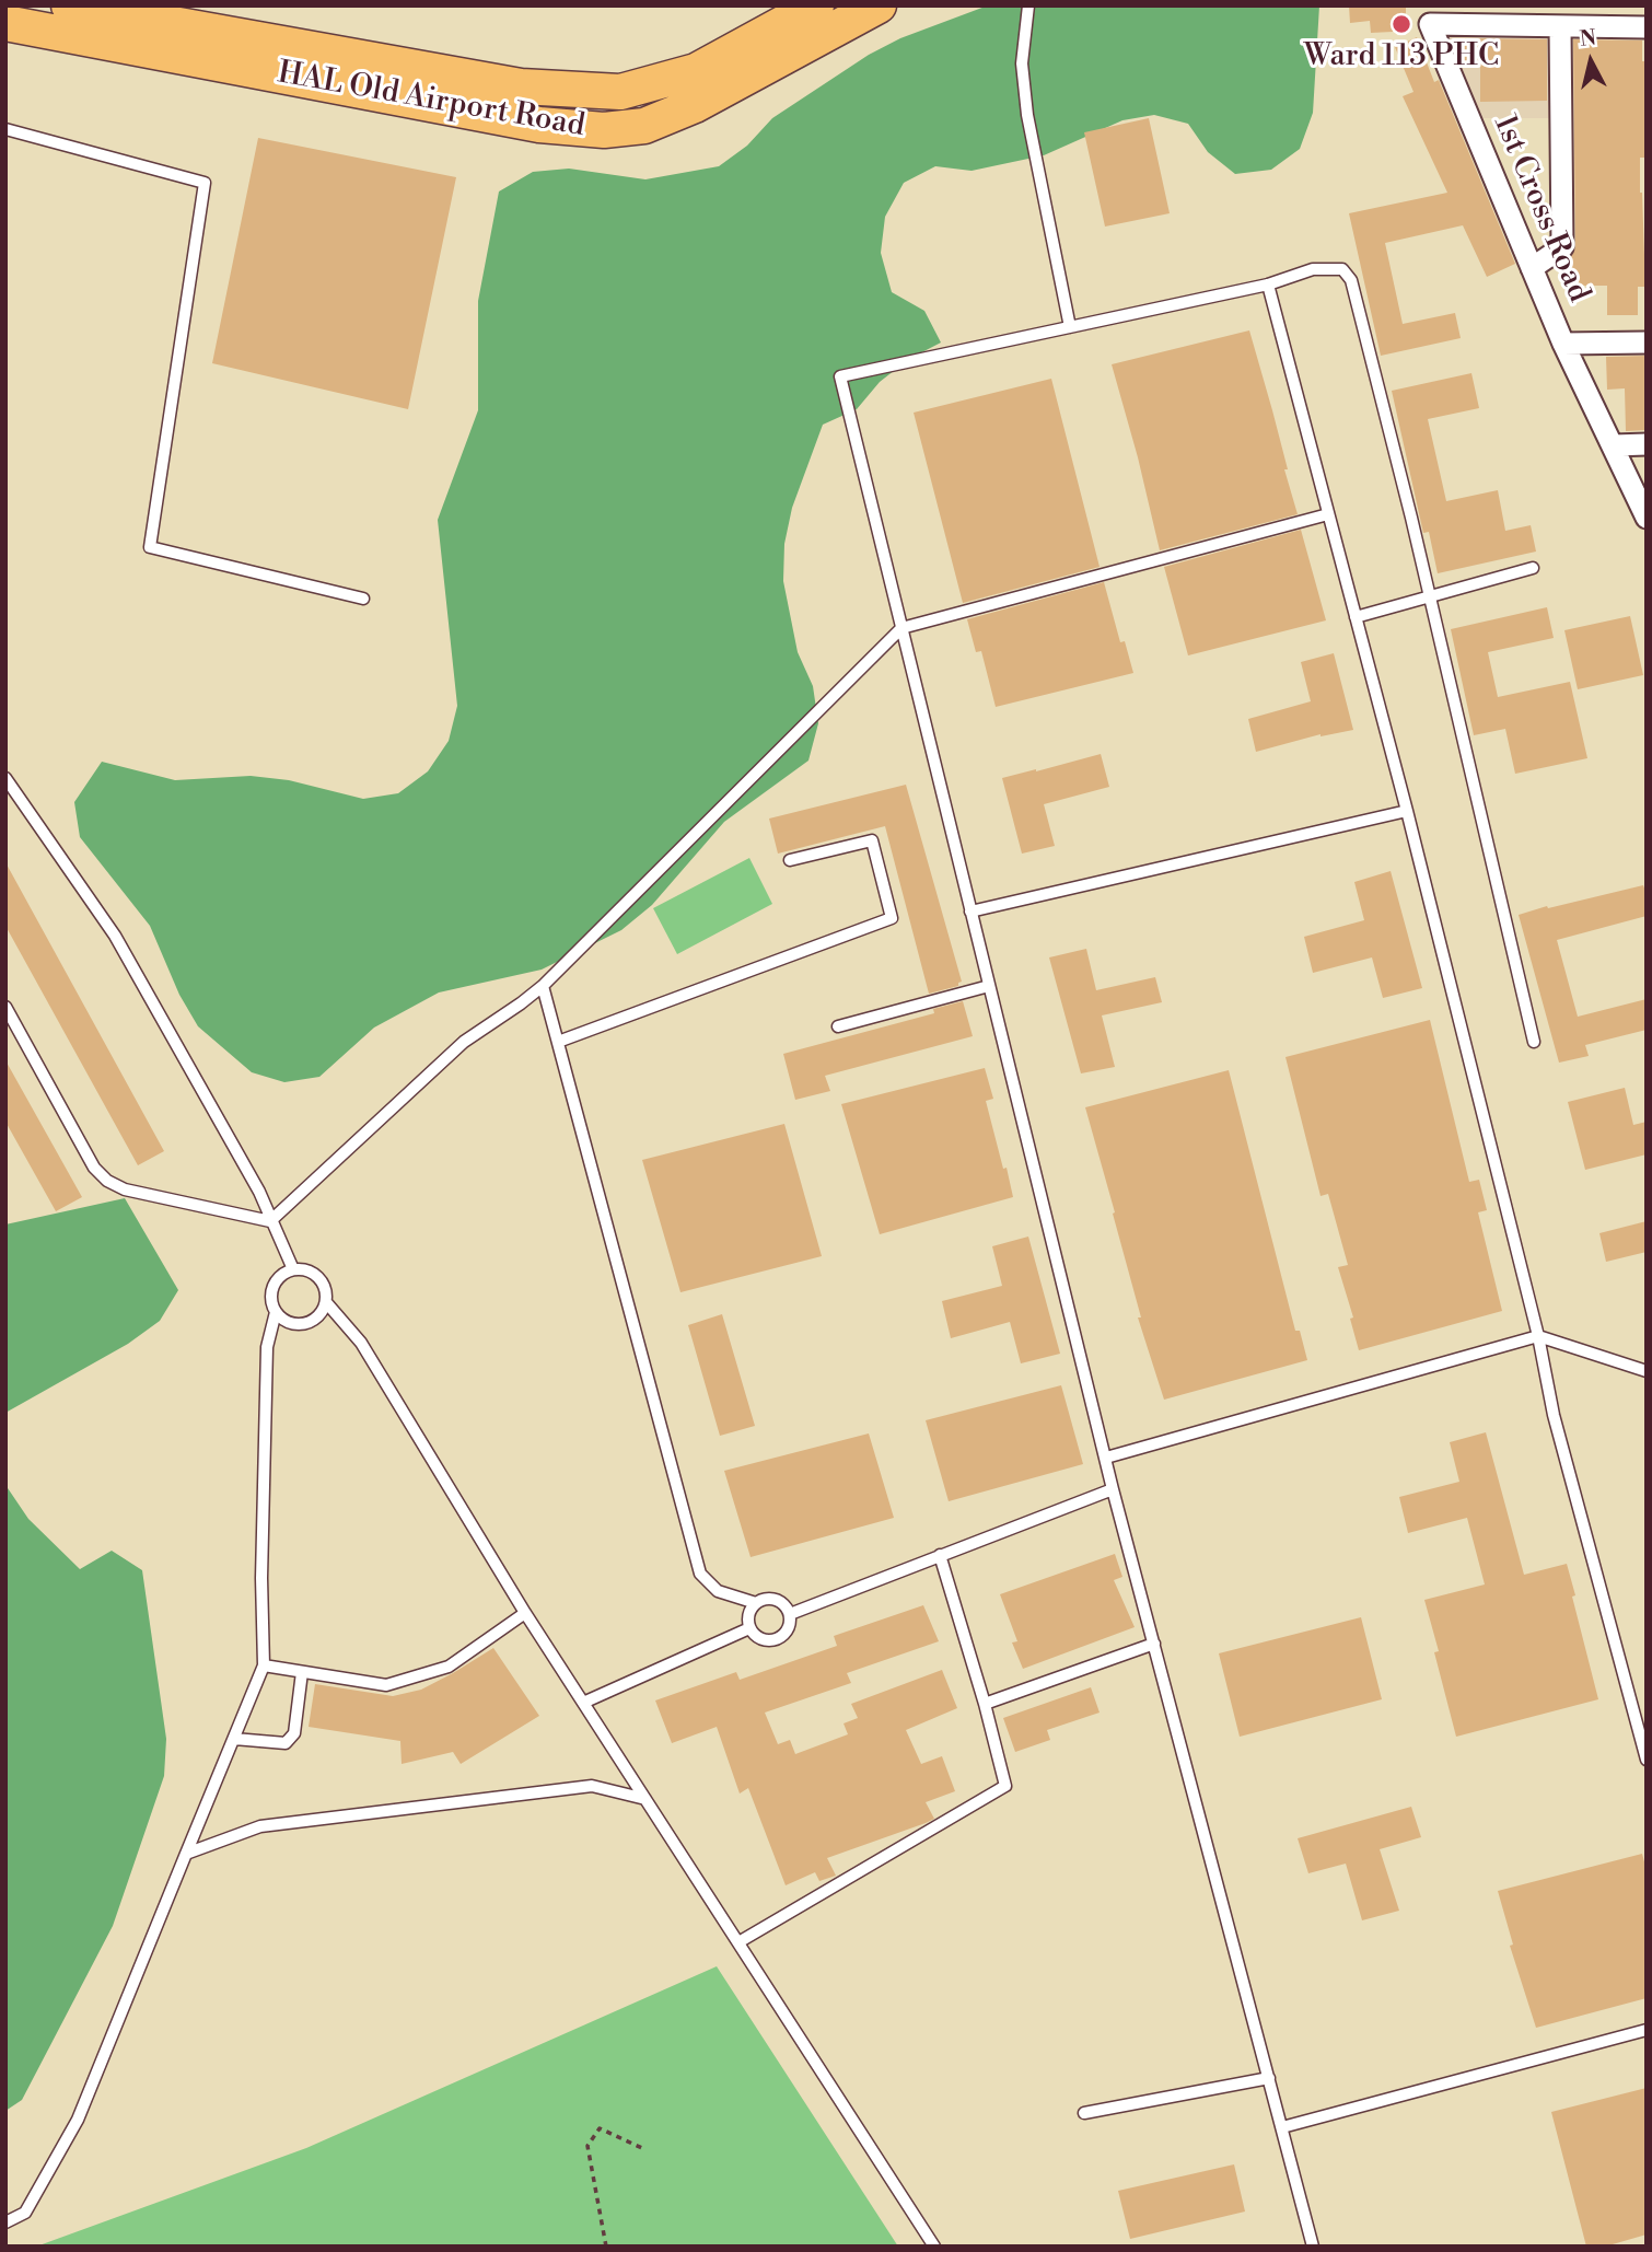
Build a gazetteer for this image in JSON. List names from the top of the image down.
{
  "streets": {
    "main road": ["HAL Old Airport Road"],
    "street": ["1st Cross Road"]
  },
  "places": ["Ward 113 PHC"],
  "north": "top"
}
